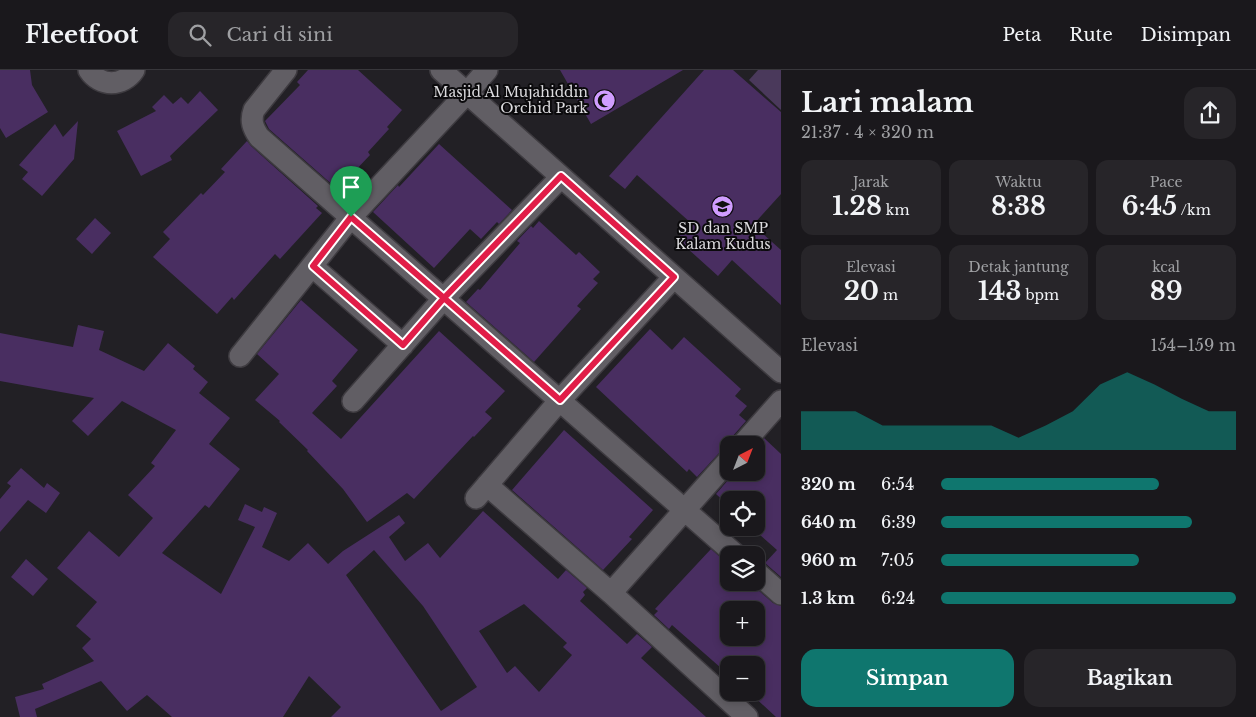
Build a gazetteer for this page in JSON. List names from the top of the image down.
{
  "places": {
    "mosque": ["Masjid Al Mujahiddin Orchid Park"],
    "school or university": ["SD dan SMP Kalam Kudus"]
  },
  "north": "top right",
  "page": {
    "header": "Fleetfoot",
    "search": "Cari di sini",
    "nav": ["Peta", "Rute", "Disimpan"],
    "heading": ["Lari malam", "21:37 · 4 × 320 m"],
    "stats": [
      ["Jarak", "1.28 km"],
      ["Waktu", "8:38"],
      ["Pace", "6:45 /km"],
      ["Elevasi", "20 m"],
      ["Detak jantung", "143 bpm"],
      ["kcal", "89"]
    ],
    "chart": ["Elevasi", "154–159 m"],
    "map_buttons": ["+", "−"],
    "list": [
      {
        "name": "320 m",
        "note": "6:54"
      },
      {
        "name": "640 m",
        "note": "6:39"
      },
      {
        "name": "960 m",
        "note": "7:05"
      },
      {
        "name": "1.3 km",
        "note": "6:24"
      }
    ],
    "buttons": ["Simpan", "Bagikan"]
  }
}
